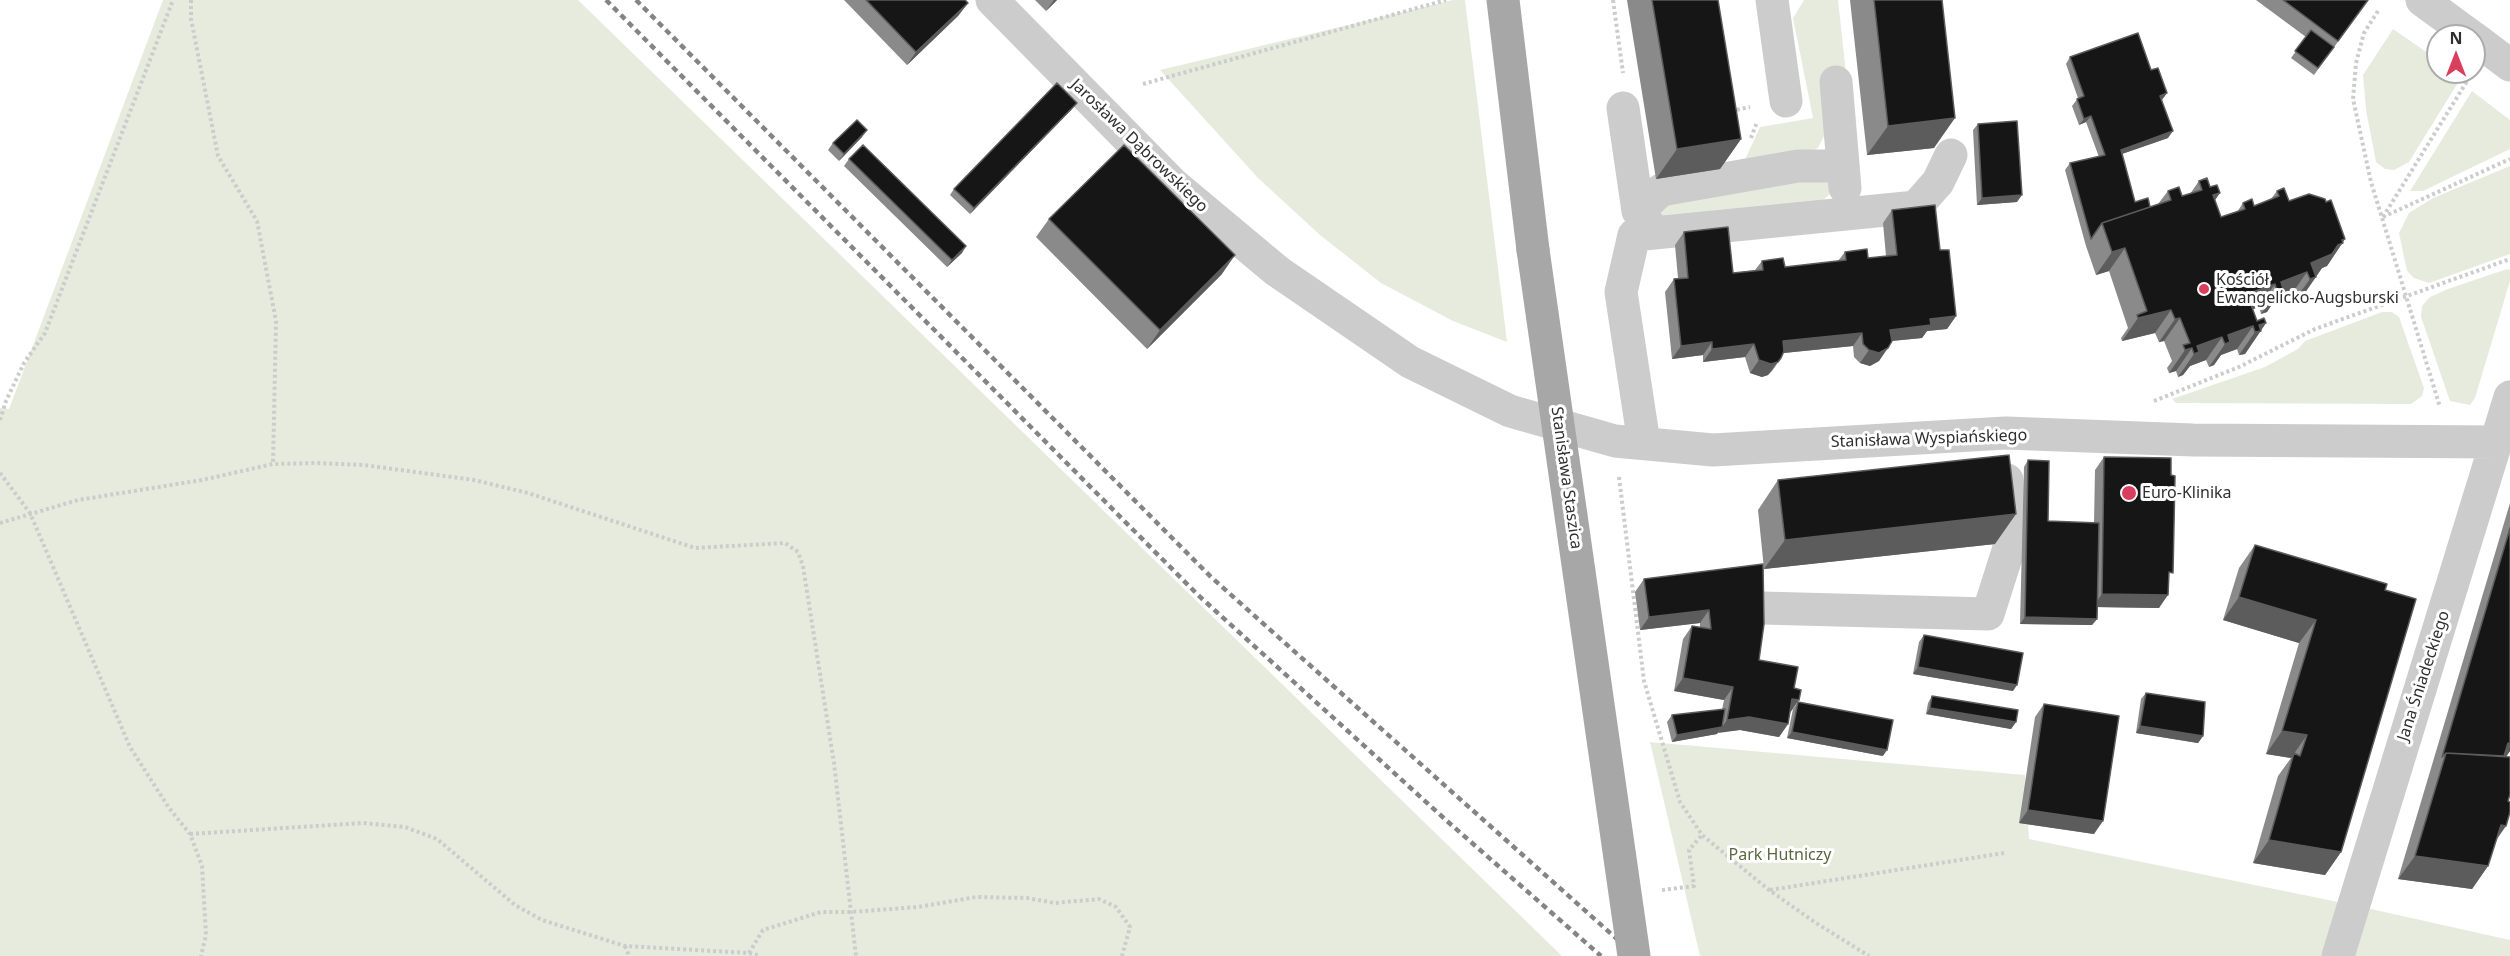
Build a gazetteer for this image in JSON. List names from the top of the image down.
{
  "streets": {
    "main road": ["Stanisława Staszica"],
    "street": ["Jarosława Dąbrowskiego", "Stanisława Wyspiańskiego", "Jana Śniadeckiego"]
  },
  "crossings": [
    ["Jarosława Dąbrowskiego", "Stanisława Wyspiańskiego"],
    ["Stanisława Wyspiańskiego", "Jana Śniadeckiego"]
  ],
  "parks": ["Park Hutniczy"],
  "places": ["Kościół Ewangelicko-Augsburski", "Euro-Klinika"],
  "north": "top"
}
